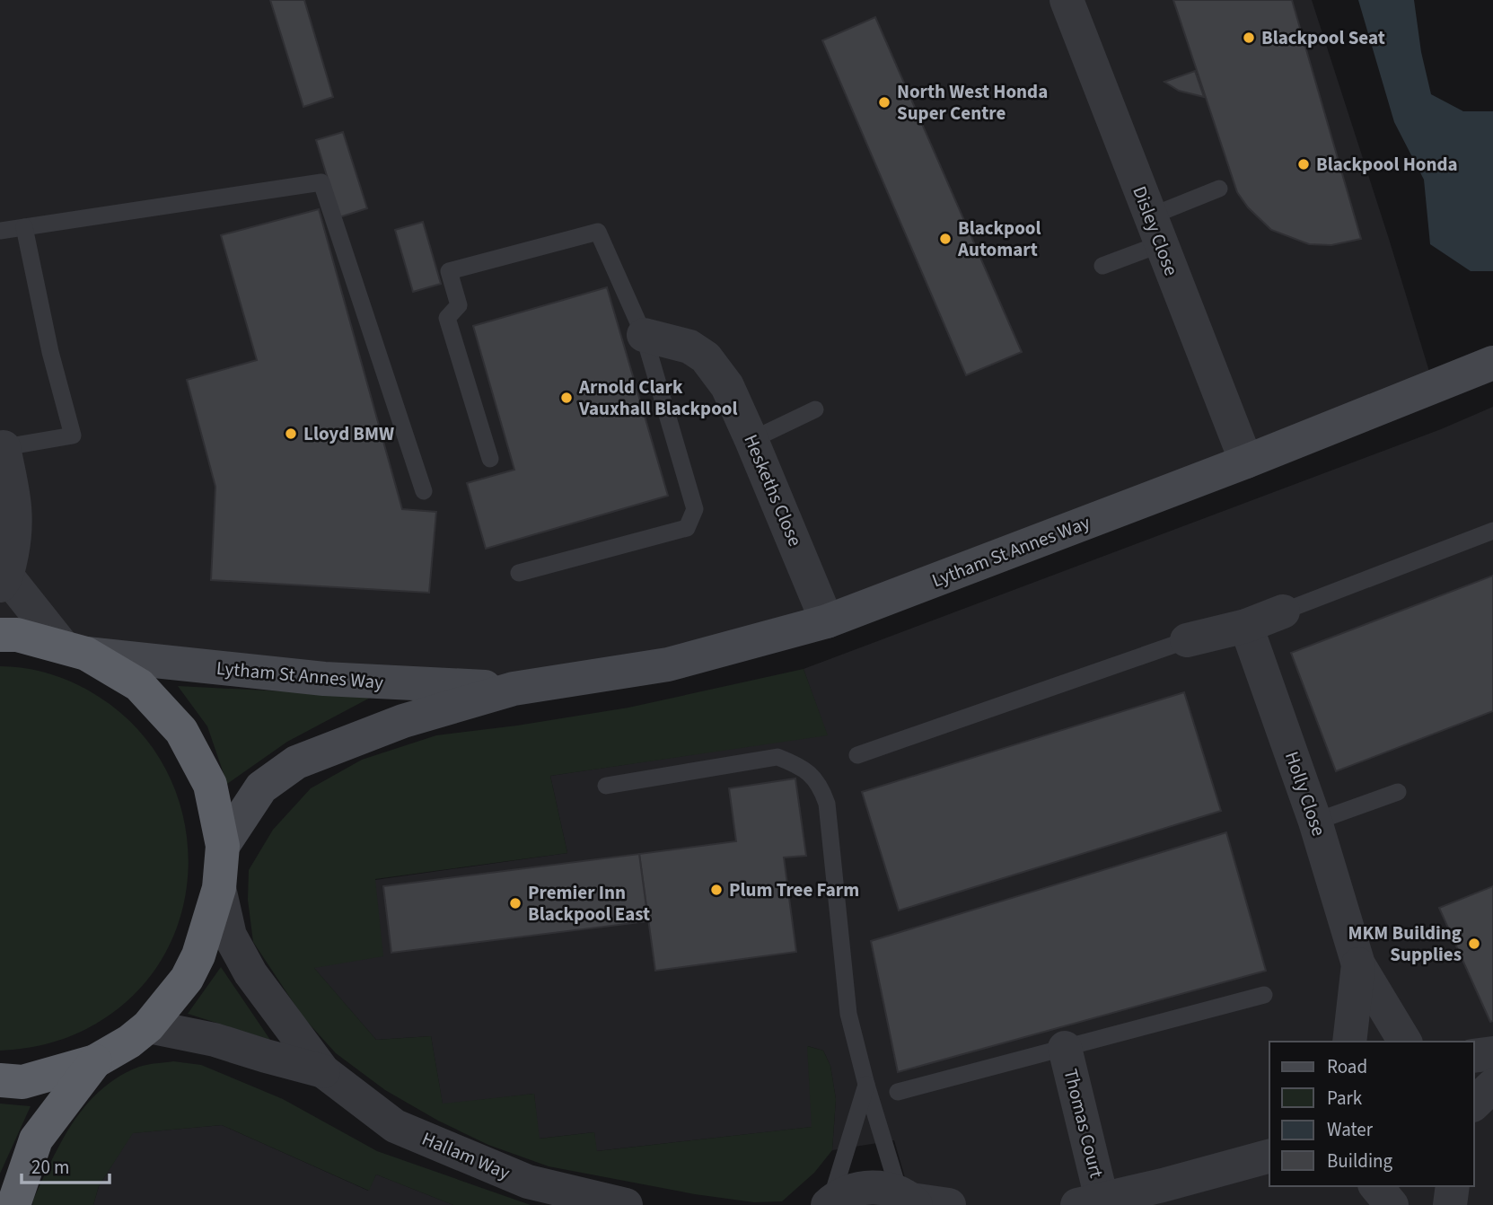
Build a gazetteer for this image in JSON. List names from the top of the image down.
{
  "streets": {
    "main road": ["Lytham St Annes Way"],
    "street": [
      "Disley Close",
      "Heskeths Close",
      "Holly Close",
      "Thomas Court",
      "Hallam Way"
    ]
  },
  "crossings": [
    ["Disley Close", "Lytham St Annes Way"],
    ["Heskeths Close", "Lytham St Annes Way"]
  ],
  "places": [
    "Blackpool Seat",
    "North West Honda Super Centre",
    "Blackpool Honda",
    "Blackpool Automart",
    "Arnold Clark Vauxhall Blackpool",
    "Lloyd BMW",
    "Plum Tree Farm",
    "Premier Inn Blackpool East",
    "MKM Building Supplies"
  ],
  "legend": [
    "Road",
    "Park",
    "Water",
    "Building"
  ],
  "scale_bar": "20 m"
}
